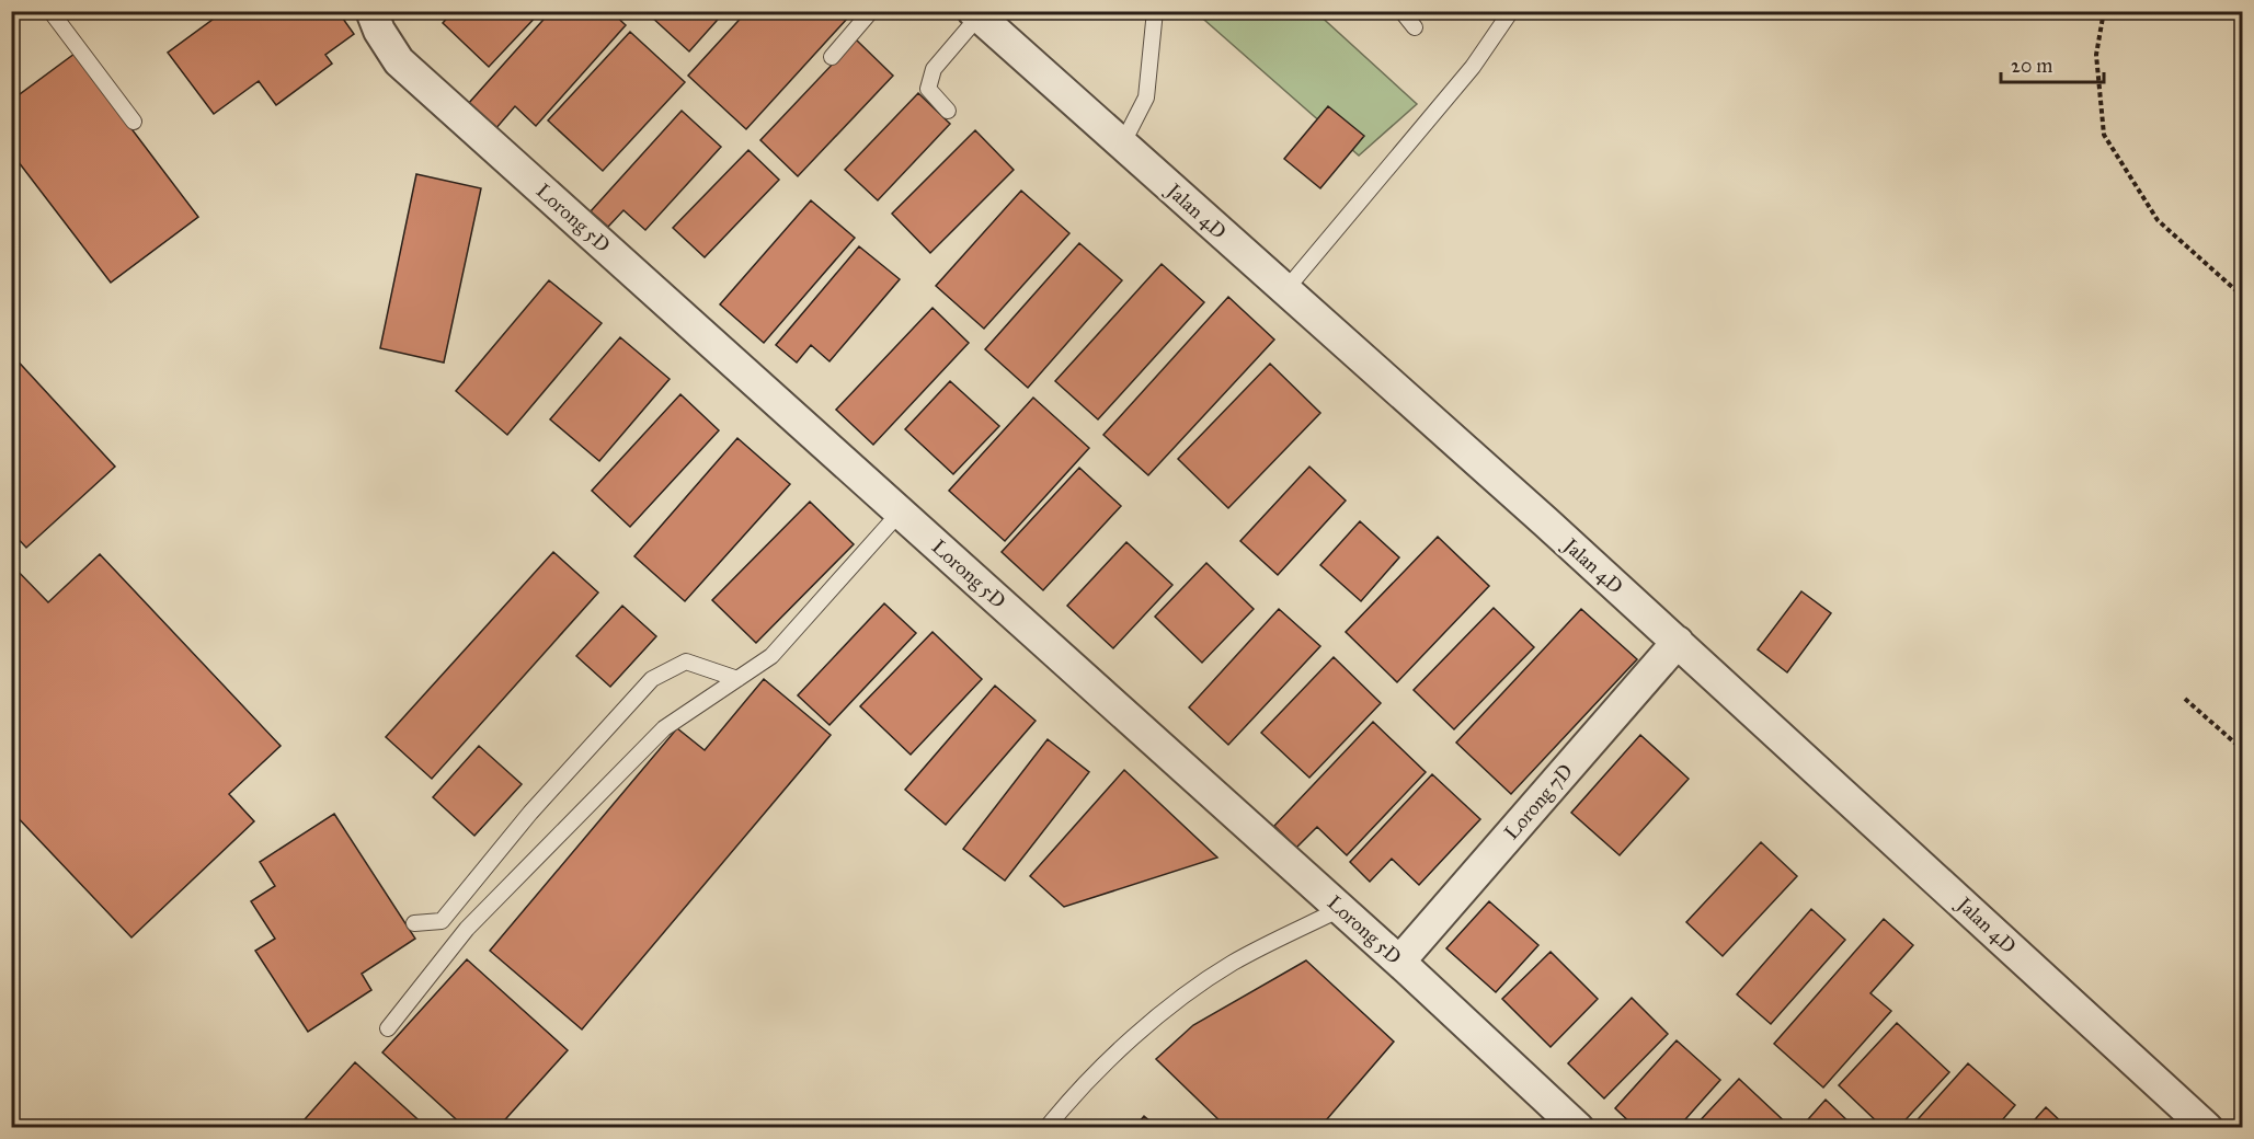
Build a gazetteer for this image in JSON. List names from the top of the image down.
{
  "streets": {
    "street": ["Jalan 4D", "Lorong 5D", "Lorong 7D"]
  },
  "crossings": [
    ["Jalan 4D", "Lorong 7D"],
    ["Lorong 5D", "Lorong 7D"]
  ],
  "scale_bar": "20 m"
}
